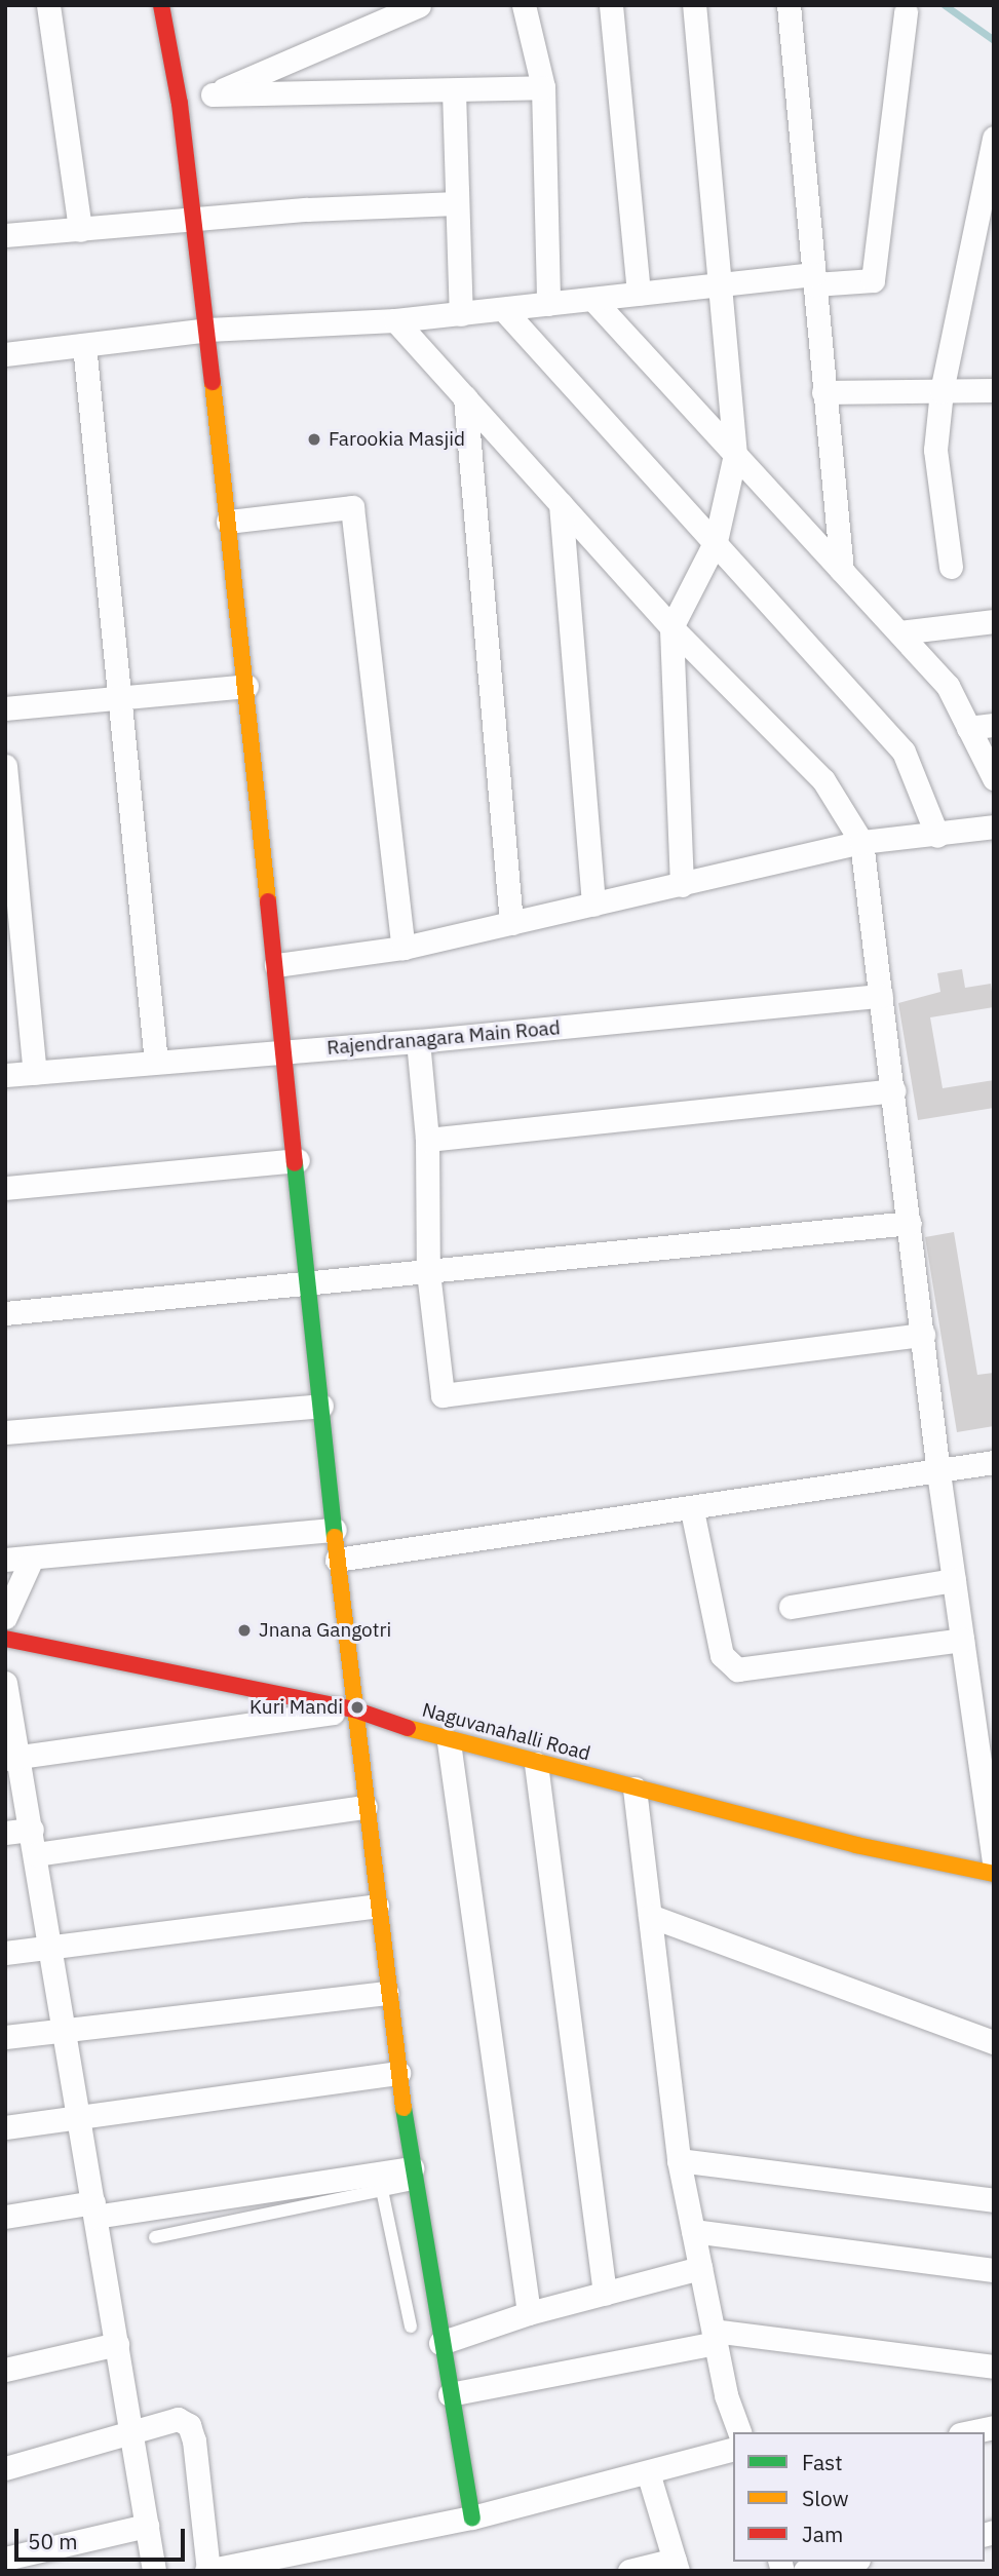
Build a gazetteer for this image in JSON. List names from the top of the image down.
{
  "streets": {
    "street": ["Rajendranagara Main Road", "Naguvanahalli Road"]
  },
  "places": ["Farookia Masjid", "Jnana Gangotri", "Kuri Mandi"],
  "legend": ["Fast", "Slow", "Jam"],
  "scale_bar": "50 m"
}
